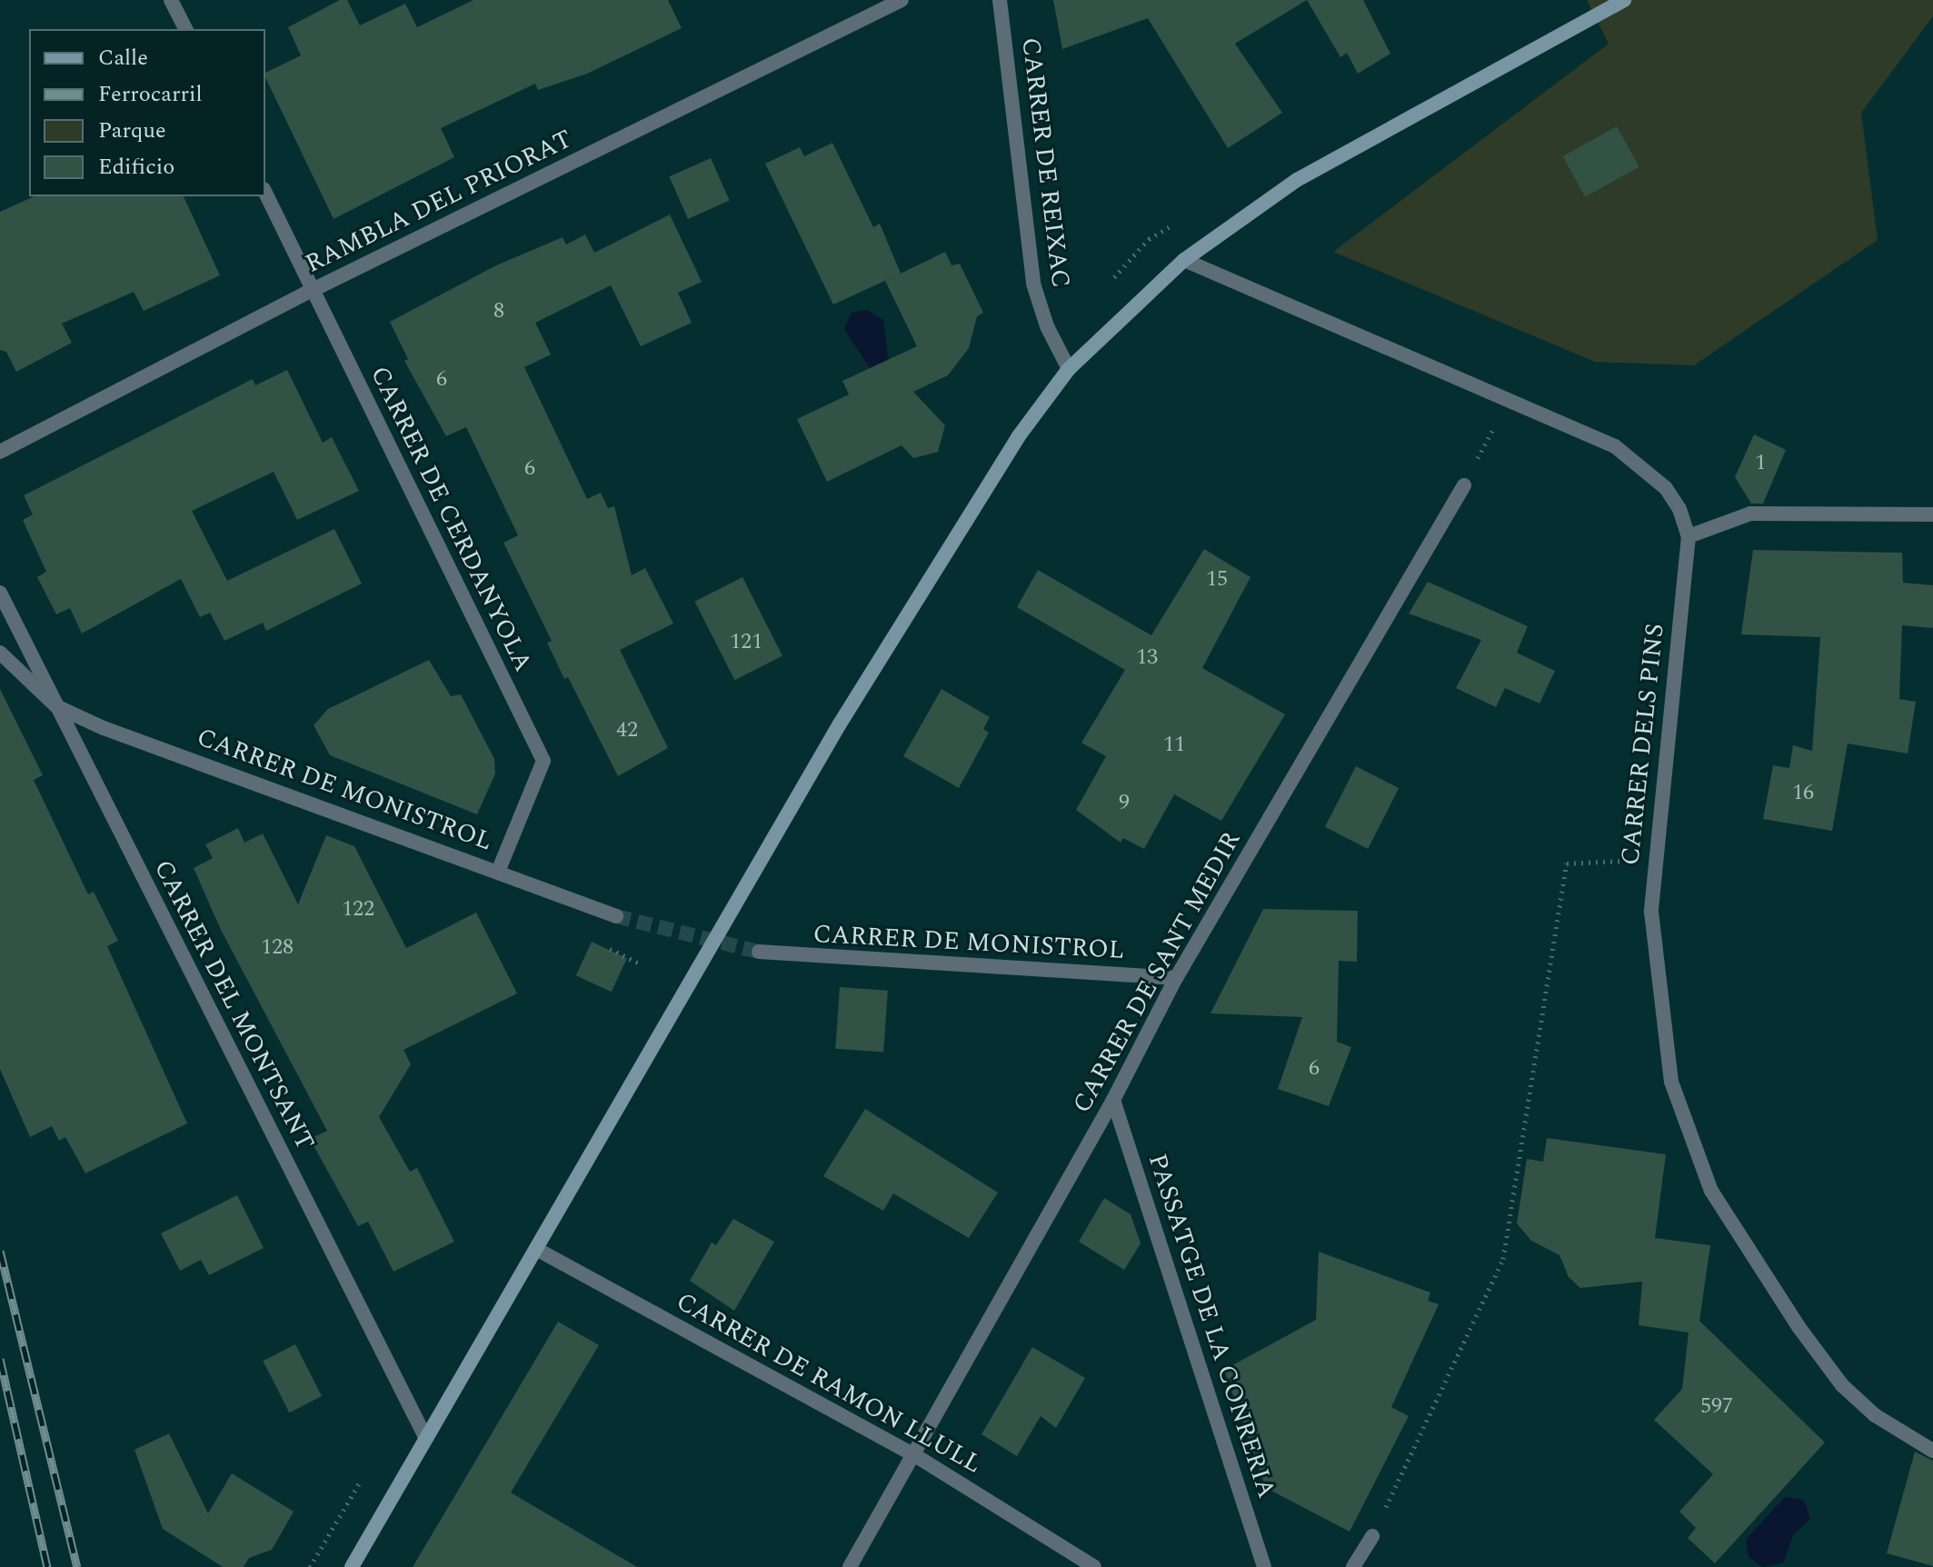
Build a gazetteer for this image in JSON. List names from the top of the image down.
{
  "streets": {
    "street": [
      "CARRER DE REIXAC",
      "RAMBLA DEL PRIORAT",
      "CARRER DE CERDANYOLA",
      "CARRER DELS PINS",
      "CARRER DE MONISTROL",
      "CARRER DE SANT MEDIR",
      "CARRER DEL MONTSANT",
      "PASSATGE DE LA CONRERIA",
      "CARRER DE RAMON LLULL"
    ]
  },
  "crossings": [
    ["RAMBLA DEL PRIORAT", "CARRER DE CERDANYOLA"],
    ["CARRER DE CERDANYOLA", "CARRER DE MONISTROL"],
    ["CARRER DE MONISTROL", "CARRER DE SANT MEDIR"],
    ["CARRER DE MONISTROL", "CARRER DEL MONTSANT"],
    ["CARRER DE SANT MEDIR", "PASSATGE DE LA CONRERIA"],
    ["CARRER DE SANT MEDIR", "CARRER DE RAMON LLULL"]
  ],
  "house_numbers": [
    "8",
    "6",
    "1",
    "6",
    "15",
    "121",
    "13",
    "42",
    "11",
    "16",
    "9",
    "122",
    "128",
    "6",
    "597"
  ],
  "legend": [
    "Calle",
    "Ferrocarril",
    "Parque",
    "Edificio"
  ]
}
